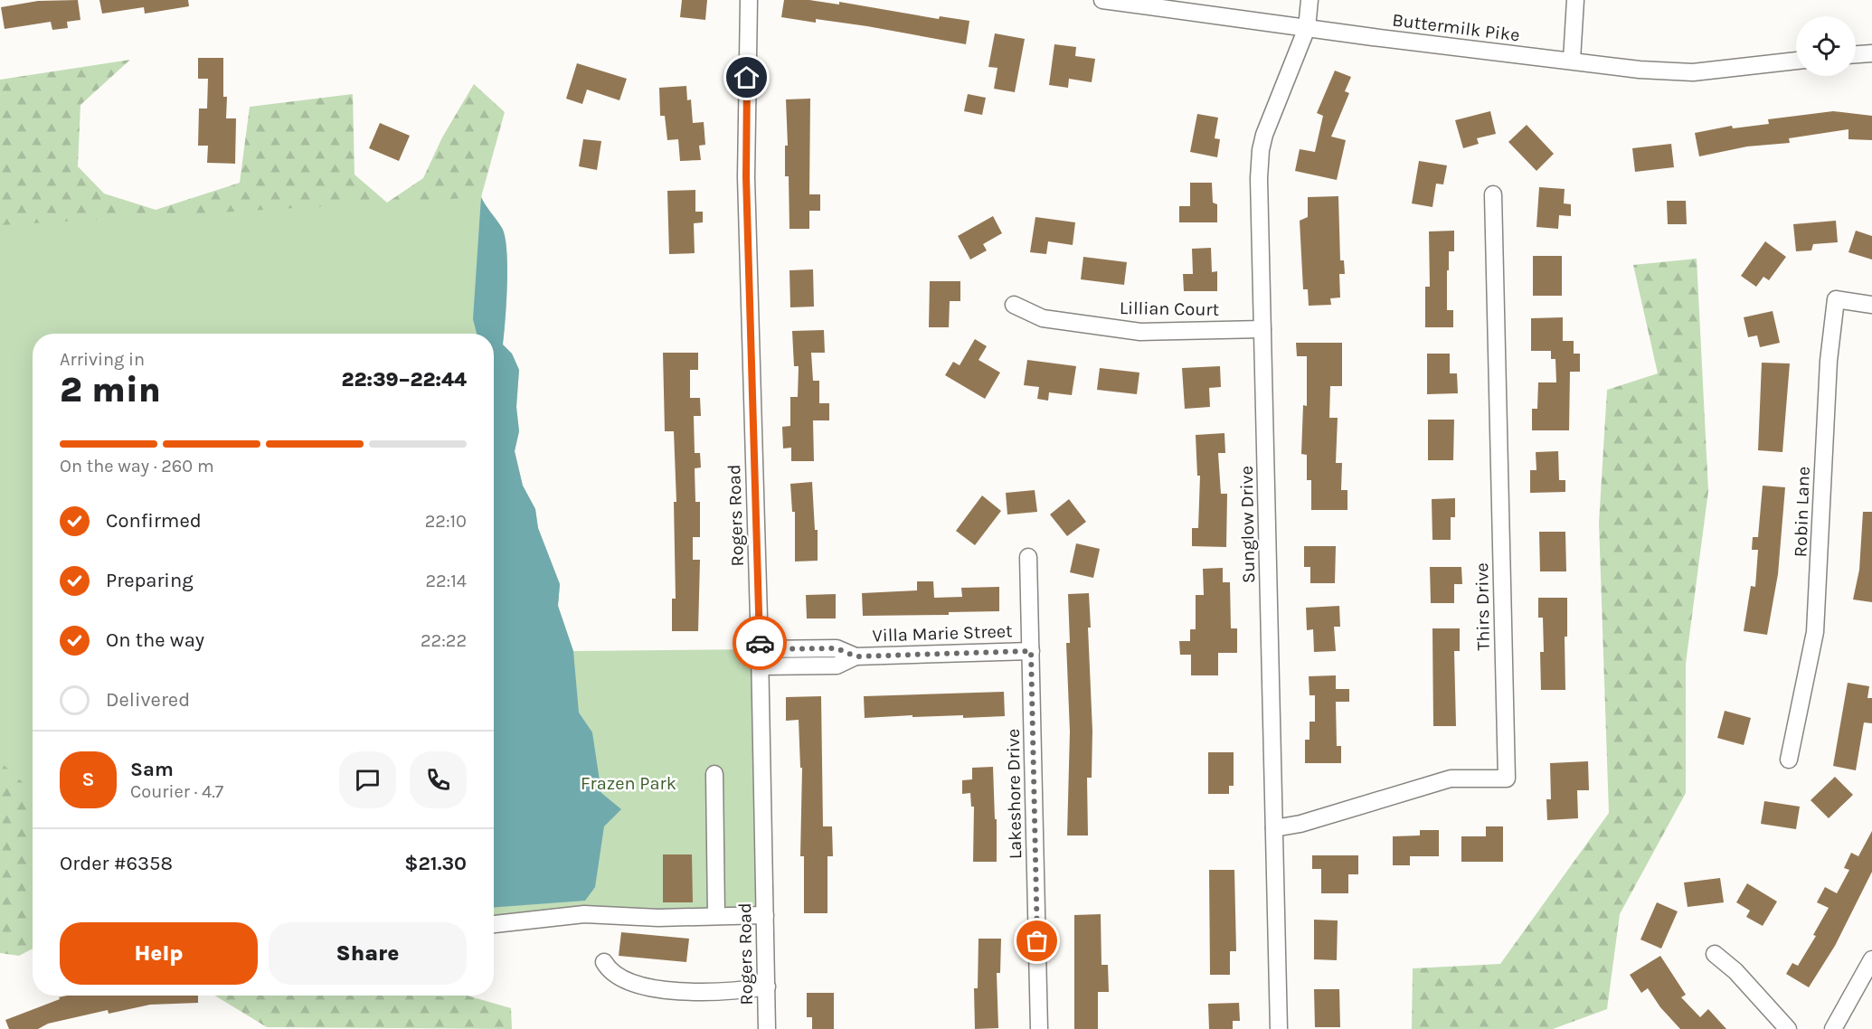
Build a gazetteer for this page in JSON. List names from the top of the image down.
{
  "streets": {
    "street": [
      "Buttermilk Pike",
      "Lillian Court",
      "Robin Lane",
      "Rogers Road",
      "Sunglow Drive",
      "Thirs Drive",
      "Villa Marie Street",
      "Lakeshore Drive"
    ]
  },
  "crossings": [
    ["Buttermilk Pike", "Sunglow Drive"],
    ["Lillian Court", "Sunglow Drive"],
    ["Rogers Road", "Villa Marie Street"],
    ["Sunglow Drive", "Thirs Drive"],
    ["Villa Marie Street", "Lakeshore Drive"]
  ],
  "parks": ["Frazen Park"],
  "page": {
    "heading": ["2 min", "Arriving in", "22:39–22:44"],
    "panel": [
      "Sam",
      "Courier · 4.7",
      "Order #6358",
      "$21.30"
    ],
    "bar": "On the way · 260 m",
    "list": [
      ["Confirmed", "22:10"],
      ["Preparing", "22:14"],
      ["On the way", "22:22"],
      "Delivered"
    ],
    "round": "S",
    "buttons": ["Help", "Share"]
  }
}
